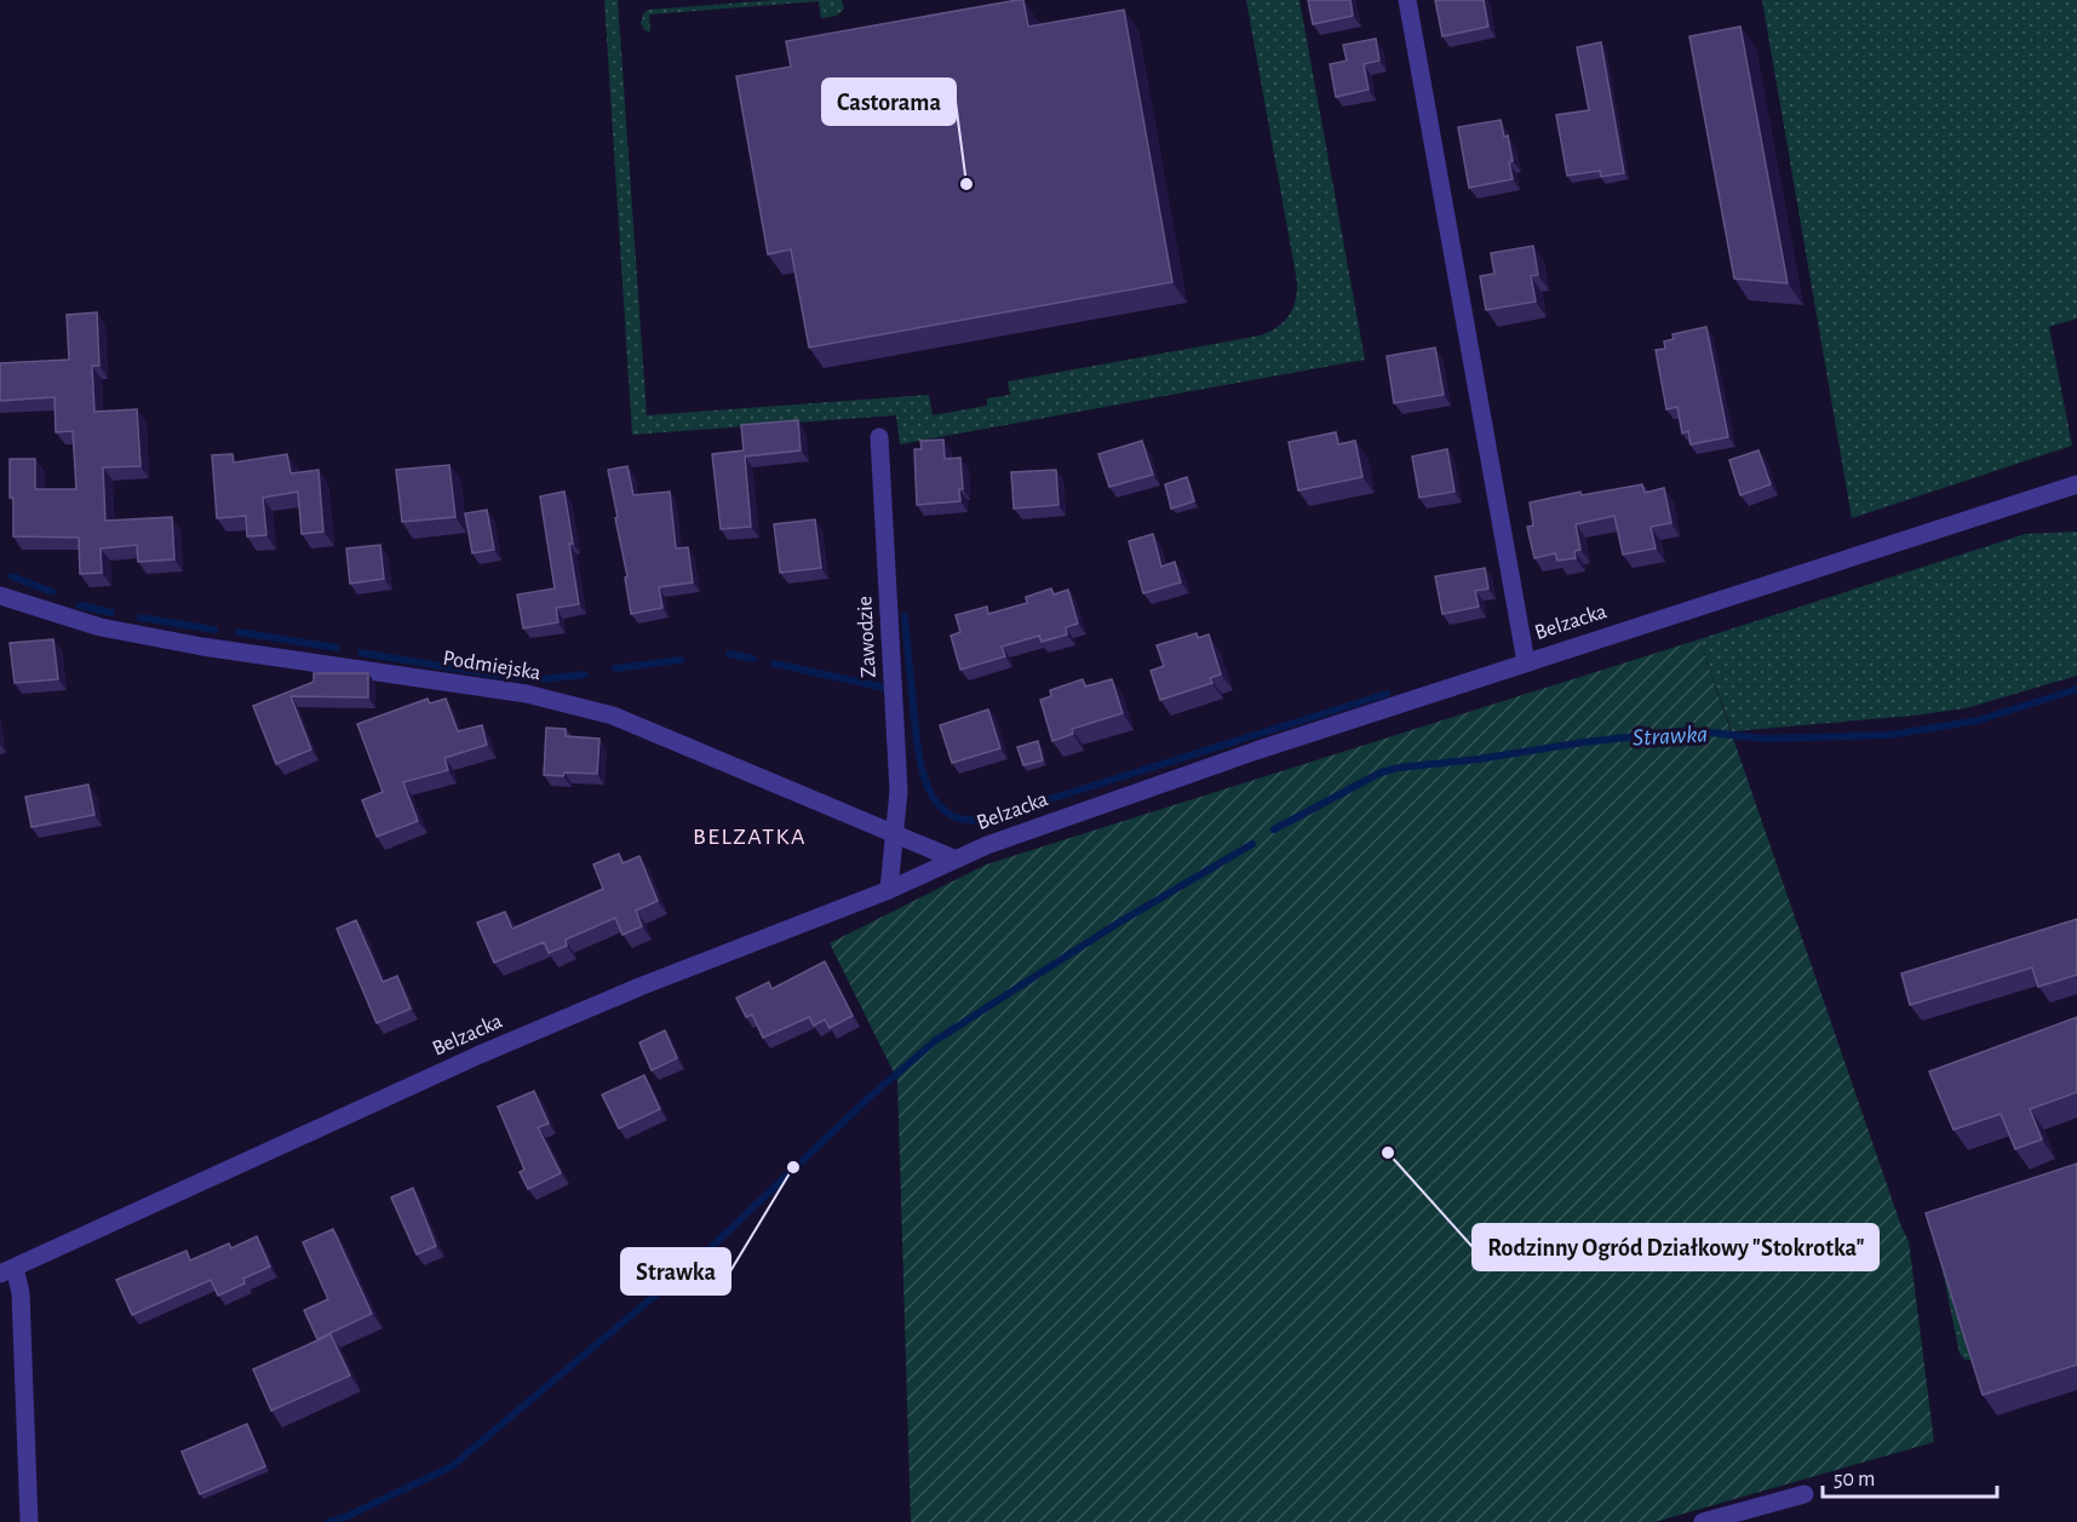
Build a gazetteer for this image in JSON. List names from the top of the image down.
{
  "streets": {
    "street": ["Belzacka", "Zawodzie", "Podmiejska"]
  },
  "crossings": [
    ["Belzacka", "Zawodzie"],
    ["Belzacka", "Podmiejska"],
    ["Zawodzie", "Podmiejska"]
  ],
  "districts": ["BELZATKA"],
  "water": ["Strawka"],
  "places": ["Castorama", "Rodzinny Ogród Działkowy \"Stokrotka\"", "Strawka"],
  "scale_bar": "50 m"
}
